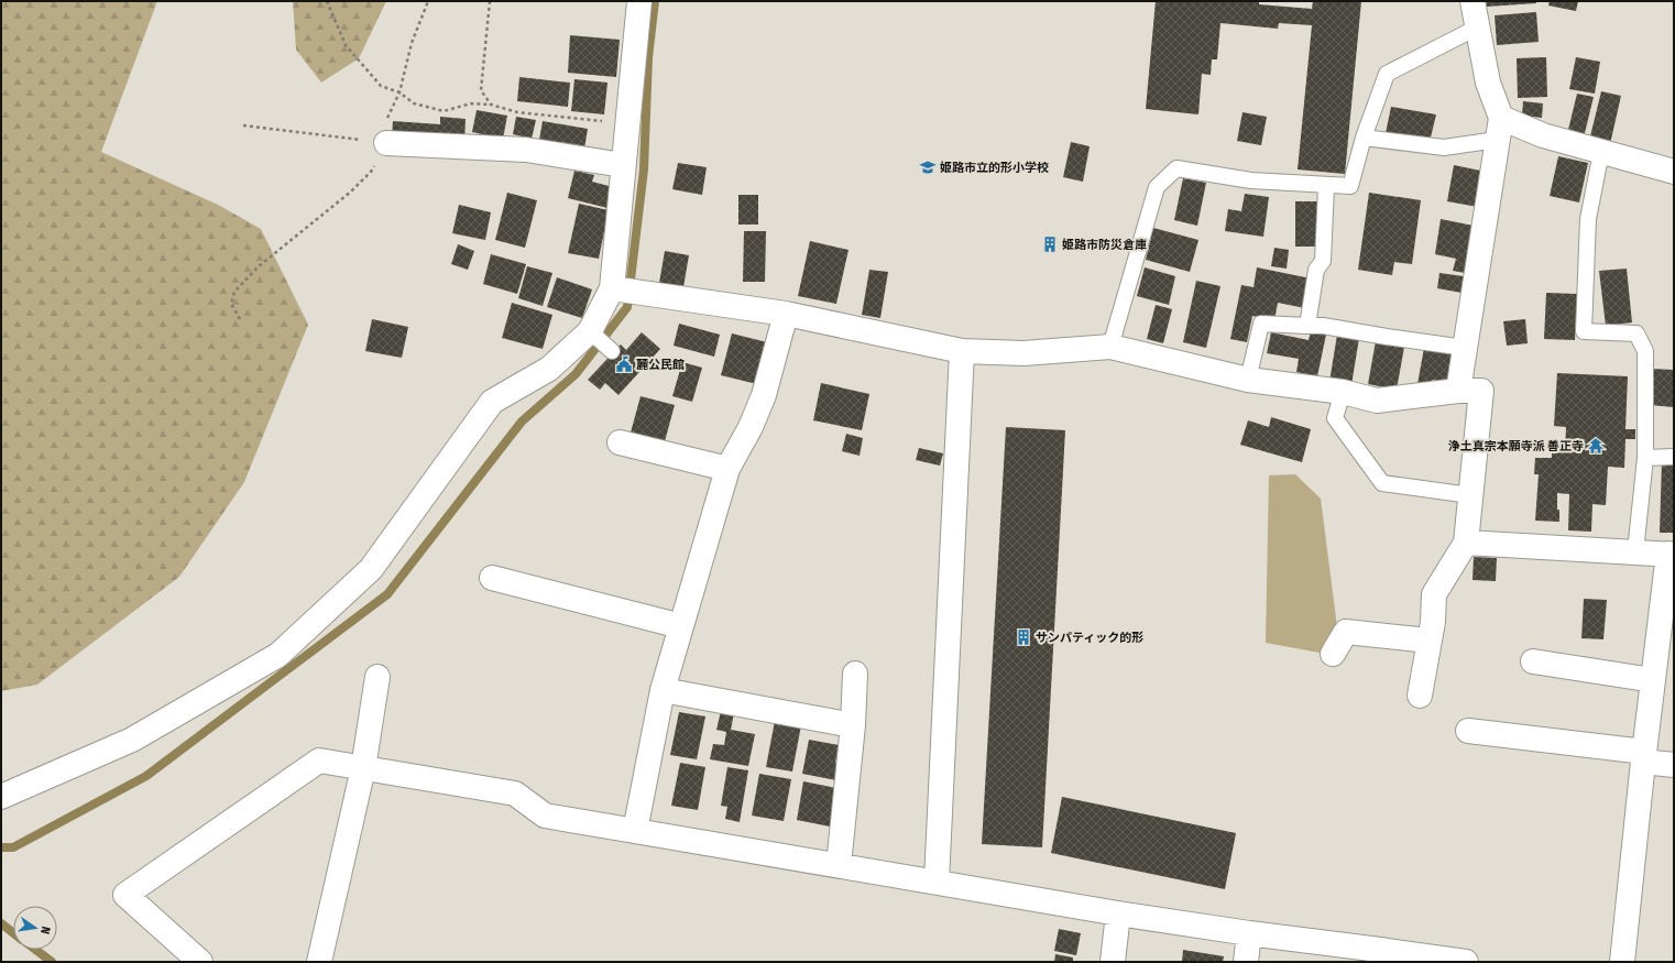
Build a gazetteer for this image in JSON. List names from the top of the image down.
{
  "places": {
    "school or university": ["姫路市立的形小学校"],
    "building": ["姫路市防災倉庫", "サンパティック的形"],
    "public building": ["麓公民館"],
    "temple": ["浄土真宗本願寺派 善正寺"]
  },
  "north": "right"
}
